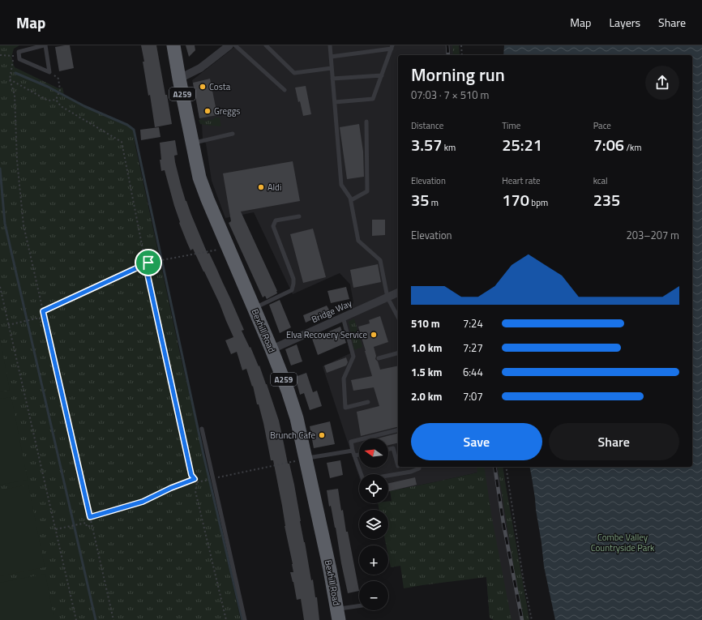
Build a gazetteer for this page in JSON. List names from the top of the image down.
{
  "streets": {
    "highway": ["A259", "Bexhill Road"],
    "street": ["Bridge Way"]
  },
  "crossings": [
    ["Bridge Way", "Bexhill Road"]
  ],
  "parks": ["Combe Valley Countryside Park"],
  "places": [
    "Costa",
    "Greggs",
    "Aldi",
    "Elva Recovery Service",
    "Brunch Cafe"
  ],
  "north": "left",
  "page": {
    "header": "Map",
    "nav": ["Map", "Layers", "Share"],
    "heading": ["Morning run", "07:03 · 7 × 510 m"],
    "stats": [
      ["Distance", "3.57 km"],
      ["Time", "25:21"],
      ["Pace", "7:06 /km"],
      ["Elevation", "35 m"],
      ["Heart rate", "170 bpm"],
      ["kcal", "235"]
    ],
    "chart": ["Elevation", "203–207 m"],
    "list": [
      {
        "name": "510 m",
        "note": "7:24"
      },
      {
        "name": "1.0 km",
        "note": "7:27"
      },
      {
        "name": "1.5 km",
        "note": "6:44"
      },
      {
        "name": "2.0 km",
        "note": "7:07"
      }
    ],
    "buttons": ["Save", "Share"],
    "map_buttons": ["+", "−"]
  }
}
